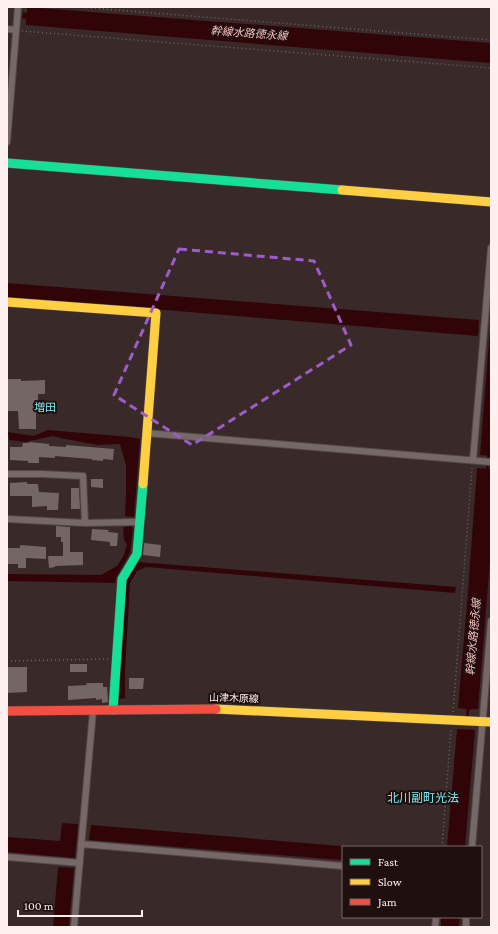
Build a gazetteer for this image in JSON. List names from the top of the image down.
{
  "streets": {
    "street": ["山津木原線"]
  },
  "districts": ["増田", "北川副町光法"],
  "water": ["幹線水路徳永線"],
  "legend": ["Fast", "Slow", "Jam"],
  "scale_bar": "100 m"
}
